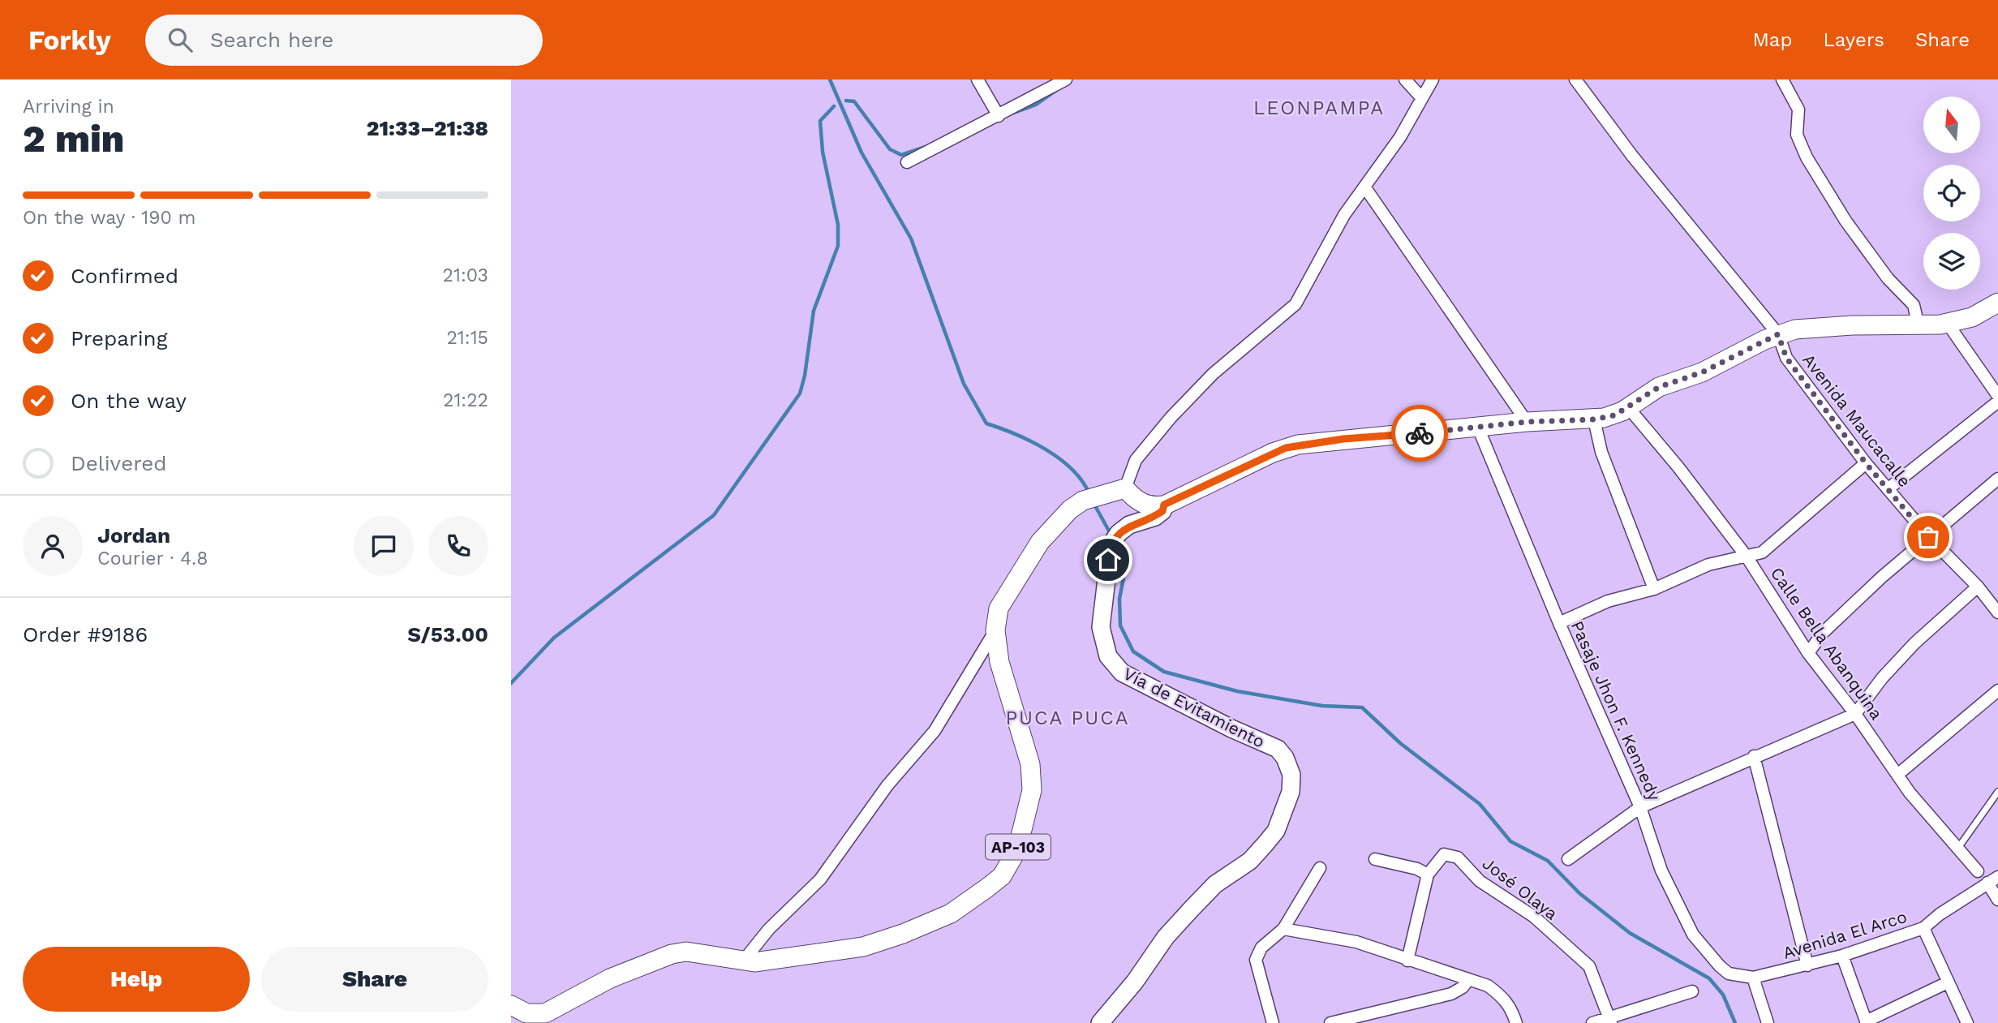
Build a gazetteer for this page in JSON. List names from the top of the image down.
{
  "streets": {
    "main road": ["Vía de Evitamiento", "AP-103"],
    "street": [
      "Avenida Maucacalle",
      "Calle Bella Abanquina",
      "Pasaje Jhon F. Kennedy",
      "José Olaya",
      "Avenida El Arco"
    ]
  },
  "crossings": [
    ["Avenida Maucacalle", "Vía de Evitamiento"],
    ["Calle Bella Abanquina", "Vía de Evitamiento"],
    ["Vía de Evitamiento", "Pasaje Jhon F. Kennedy"],
    ["Pasaje Jhon F. Kennedy", "Avenida El Arco"]
  ],
  "districts": ["LEONPAMPA", "PUCA PUCA"],
  "north": "top",
  "page": {
    "header": "Forkly",
    "search": "Search here",
    "nav": ["Map", "Layers", "Share"],
    "heading": ["2 min", "Arriving in", "21:33–21:38"],
    "panel": [
      "Jordan",
      "Courier · 4.8",
      "Order #9186",
      "S/53.00"
    ],
    "bar": "On the way · 190 m",
    "list": [
      ["Confirmed", "21:03"],
      ["Preparing", "21:15"],
      ["On the way", "21:22"],
      "Delivered"
    ],
    "buttons": ["Help", "Share"]
  }
}
